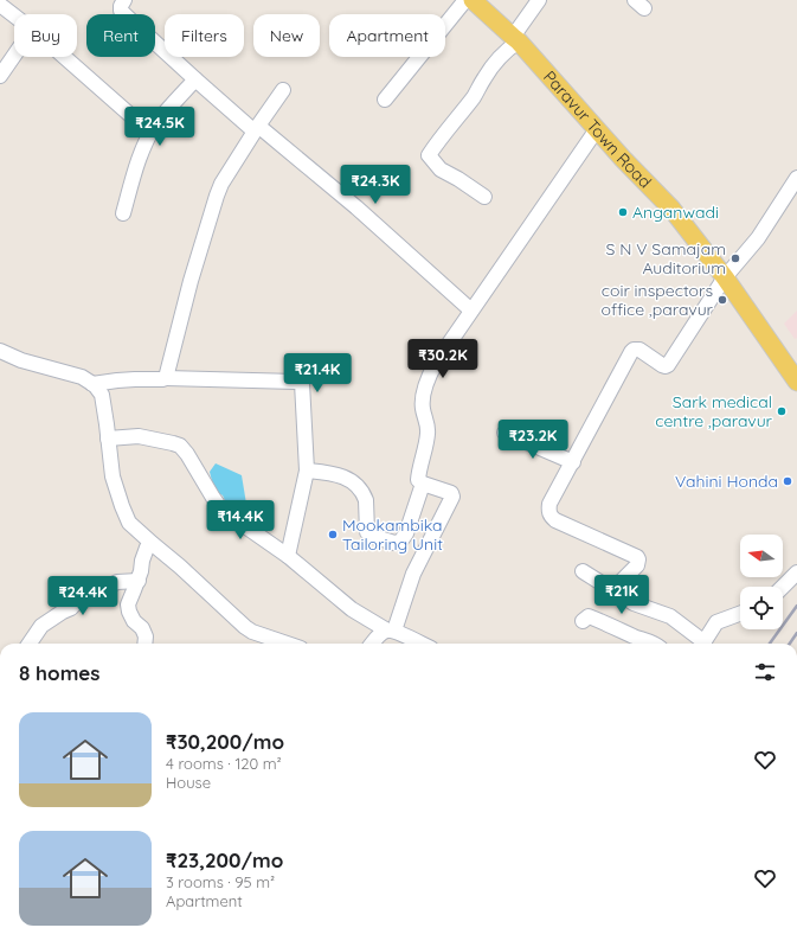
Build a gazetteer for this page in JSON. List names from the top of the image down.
{
  "streets": {
    "main road": ["Paravur Town Road"]
  },
  "places": [
    "Anganwadi",
    "S N V Samajam Auditorium",
    "coir inspectors office ,paravur",
    "Sark medical centre ,paravur",
    "Vahini Honda",
    "Mookambika Tailoring Unit"
  ],
  "north": "left",
  "page": {
    "chip": [
      "Buy",
      "Rent",
      "Filters",
      "New",
      "Apartment"
    ],
    "price": [
      "₹24.5K",
      "₹24.3K",
      "₹30.2K",
      "₹21.4K",
      "₹23.2K",
      "₹14.4K",
      "₹21K",
      "₹24.4K"
    ],
    "heading": "8 homes",
    "list": [
      {
        "name": "₹30,200/mo",
        "note": "4 rooms · 120 m² · House"
      },
      {
        "name": "₹23,200/mo",
        "note": "3 rooms · 95 m² · Apartment"
      }
    ]
  }
}
